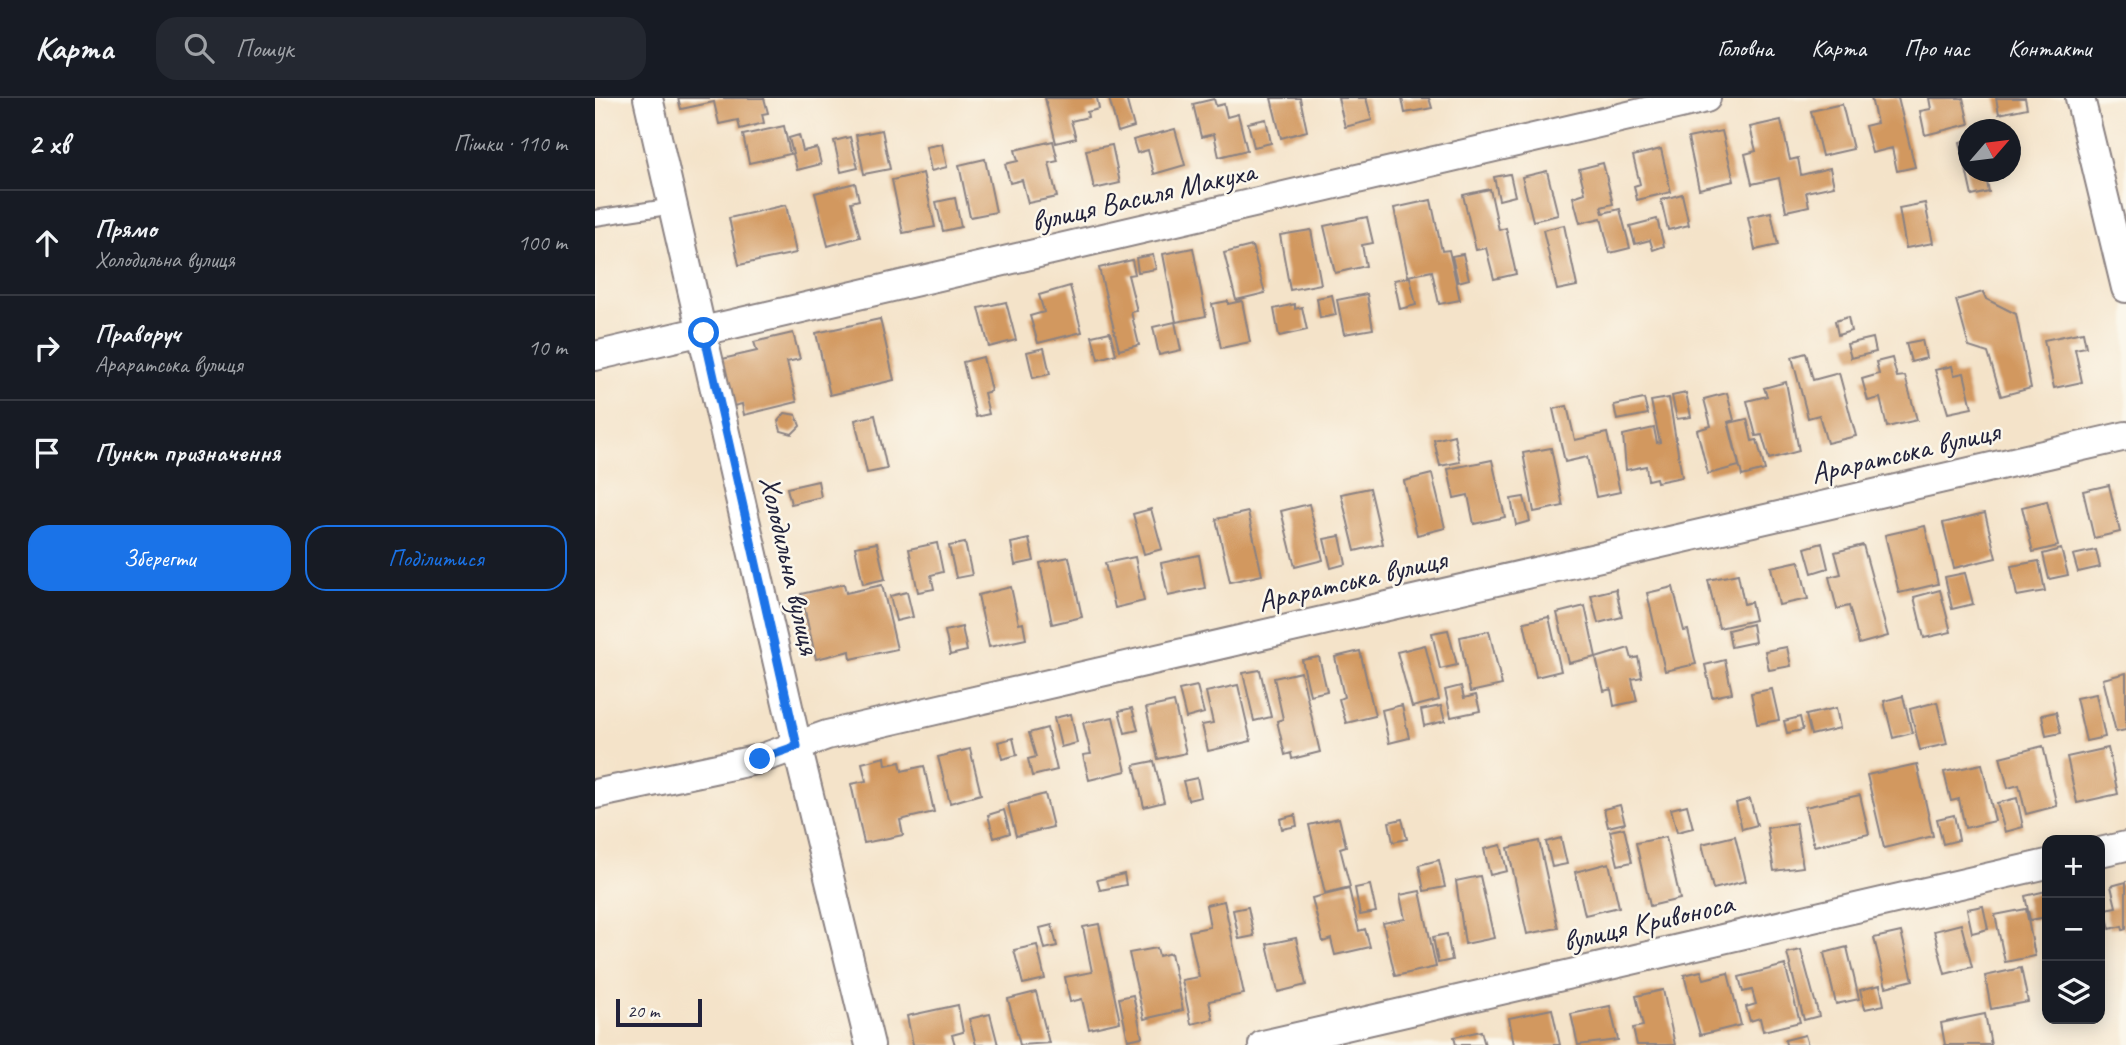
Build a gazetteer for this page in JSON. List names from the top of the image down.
{
  "streets": {
    "street": [
      "вулиця Василя Макуха",
      "Араратська вулиця",
      "Холодильна вулиця",
      "вулиця Кривоноса"
    ]
  },
  "crossings": [
    ["вулиця Василя Макуха", "Холодильна вулиця"],
    ["Араратська вулиця", "Холодильна вулиця"]
  ],
  "scale_bar": "20 m",
  "north": "top right",
  "page": {
    "header": "Карта",
    "search": "Пошук",
    "nav": [
      "Головна",
      "Карта",
      "Про нас",
      "Контакти"
    ],
    "heading": ["2 хв", "Пішки · 110 m"],
    "list": [
      ["Прямо", "Холодильна вулиця", "100 m"],
      ["Праворуч", "Араратська вулиця", "10 m"],
      "Пункт призначення"
    ],
    "buttons": ["Зберегти", "Поділитися"],
    "map_buttons": ["+", "−"],
    "scale": "20 m"
  }
}
